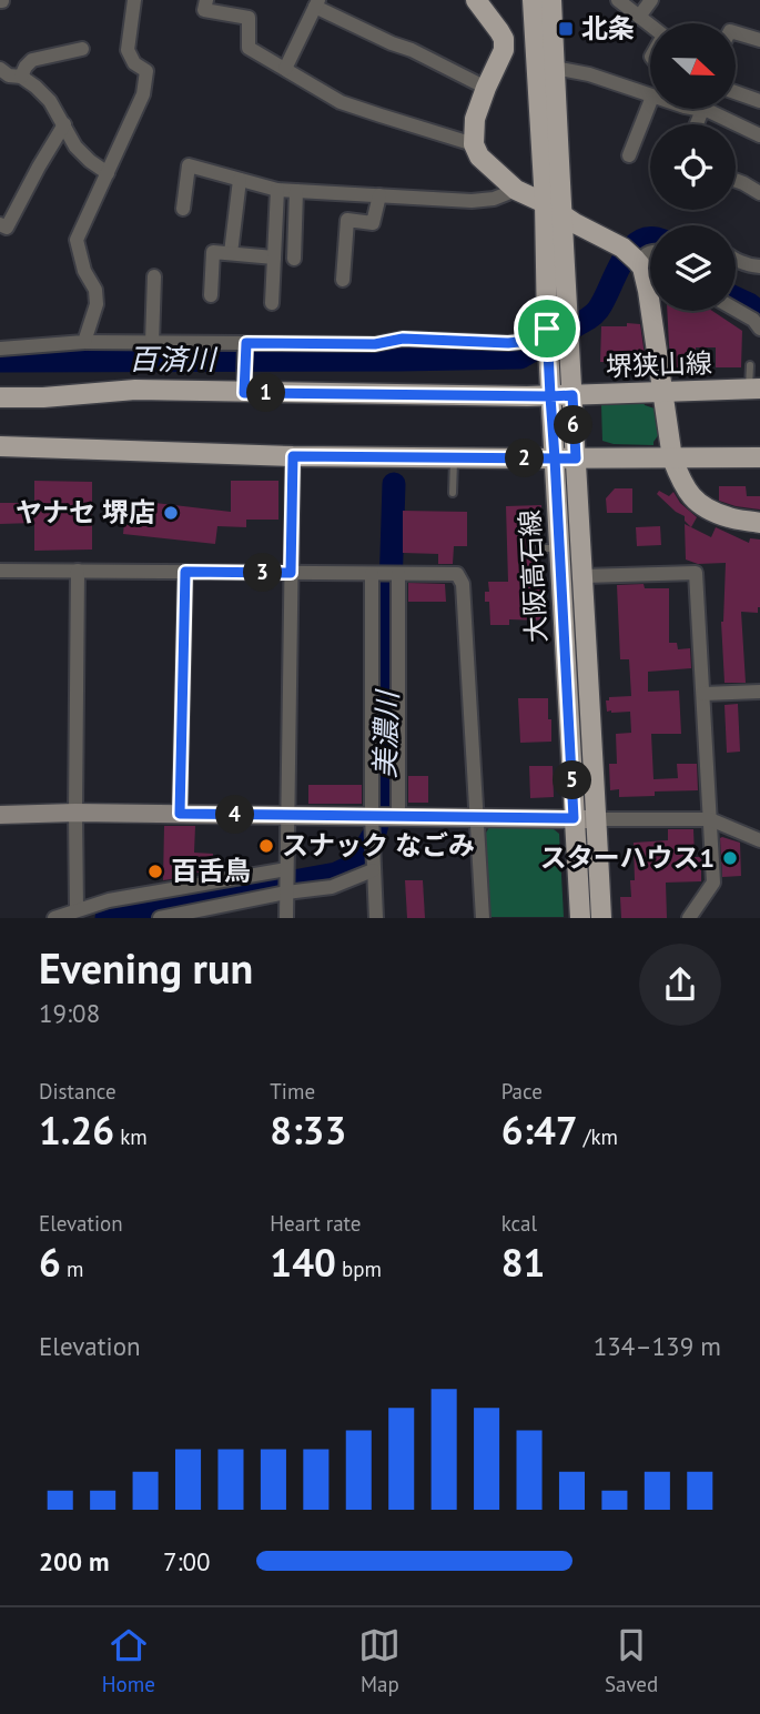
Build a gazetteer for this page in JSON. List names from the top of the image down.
{
  "streets": {
    "main road": ["堺狭山線", "大阪高石線"]
  },
  "crossings": [
    ["堺狭山線", "大阪高石線"]
  ],
  "water": ["百済川", "美濃川"],
  "places": {
    "transit": ["北条"],
    "other": [
      "ヤナセ 堺店",
      "スナック なごみ",
      "スターハウス1",
      "百舌鳥"
    ]
  },
  "north": "right",
  "page": {
    "pins": [
      "1",
      "6",
      "2",
      "3",
      "5",
      "4"
    ],
    "heading": ["Evening run", "19:08"],
    "stats": [
      ["Distance", "1.26 km"],
      ["Time", "8:33"],
      ["Pace", "6:47 /km"],
      ["Elevation", "6 m"],
      ["Heart rate", "140 bpm"],
      ["kcal", "81"]
    ],
    "chart": ["Elevation", "134–139 m"],
    "list": [
      {
        "name": "200 m",
        "note": "7:00"
      }
    ],
    "tabs": ["Home", "Map", "Saved"]
  }
}
